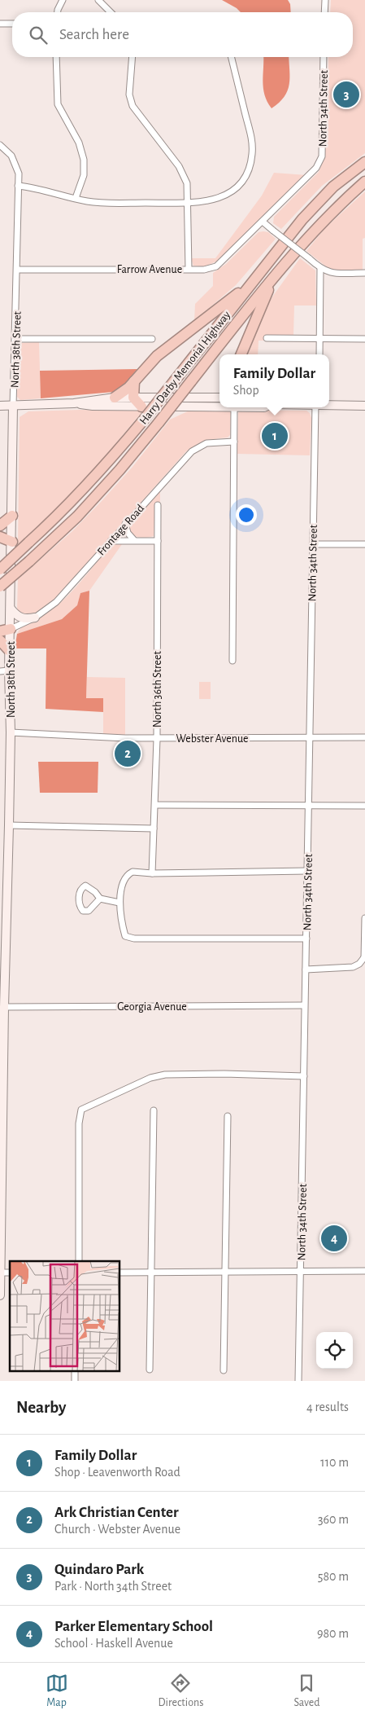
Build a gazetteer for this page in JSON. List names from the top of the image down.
{
  "streets": {
    "highway": ["Harry Darby Memorial Highway"],
    "street": [
      "North 34th Street",
      "Farrow Avenue",
      "North 38th Street",
      "Frontage Road",
      "North 36th Street",
      "Webster Avenue",
      "Georgia Avenue"
    ]
  },
  "crossings": [
    ["North 34th Street", "Farrow Avenue"],
    ["North 34th Street", "Webster Avenue"],
    ["North 34th Street", "Georgia Avenue"],
    ["Farrow Avenue", "North 38th Street"],
    ["North 38th Street", "Frontage Road"],
    ["North 38th Street", "Webster Avenue"],
    ["North 38th Street", "Georgia Avenue"],
    ["North 36th Street", "Webster Avenue"]
  ],
  "page": {
    "search": "Search here",
    "pins": [
      "3",
      "1",
      "2",
      "4"
    ],
    "popup": ["Family Dollar", "Shop"],
    "heading": ["Nearby", "4 results"],
    "list": [
      {
        "mark": "1",
        "name": "Family Dollar",
        "note": "Shop · Leavenworth Road",
        "value": "110 m"
      },
      {
        "mark": "2",
        "name": "Ark Christian Center",
        "note": "Church · Webster Avenue",
        "value": "360 m"
      },
      {
        "mark": "3",
        "name": "Quindaro Park",
        "note": "Park · North 34th Street",
        "value": "580 m"
      },
      {
        "mark": "4",
        "name": "Parker Elementary School",
        "note": "School · Haskell Avenue",
        "value": "980 m"
      }
    ],
    "nav": ["Map", "Directions", "Saved"]
  }
}
